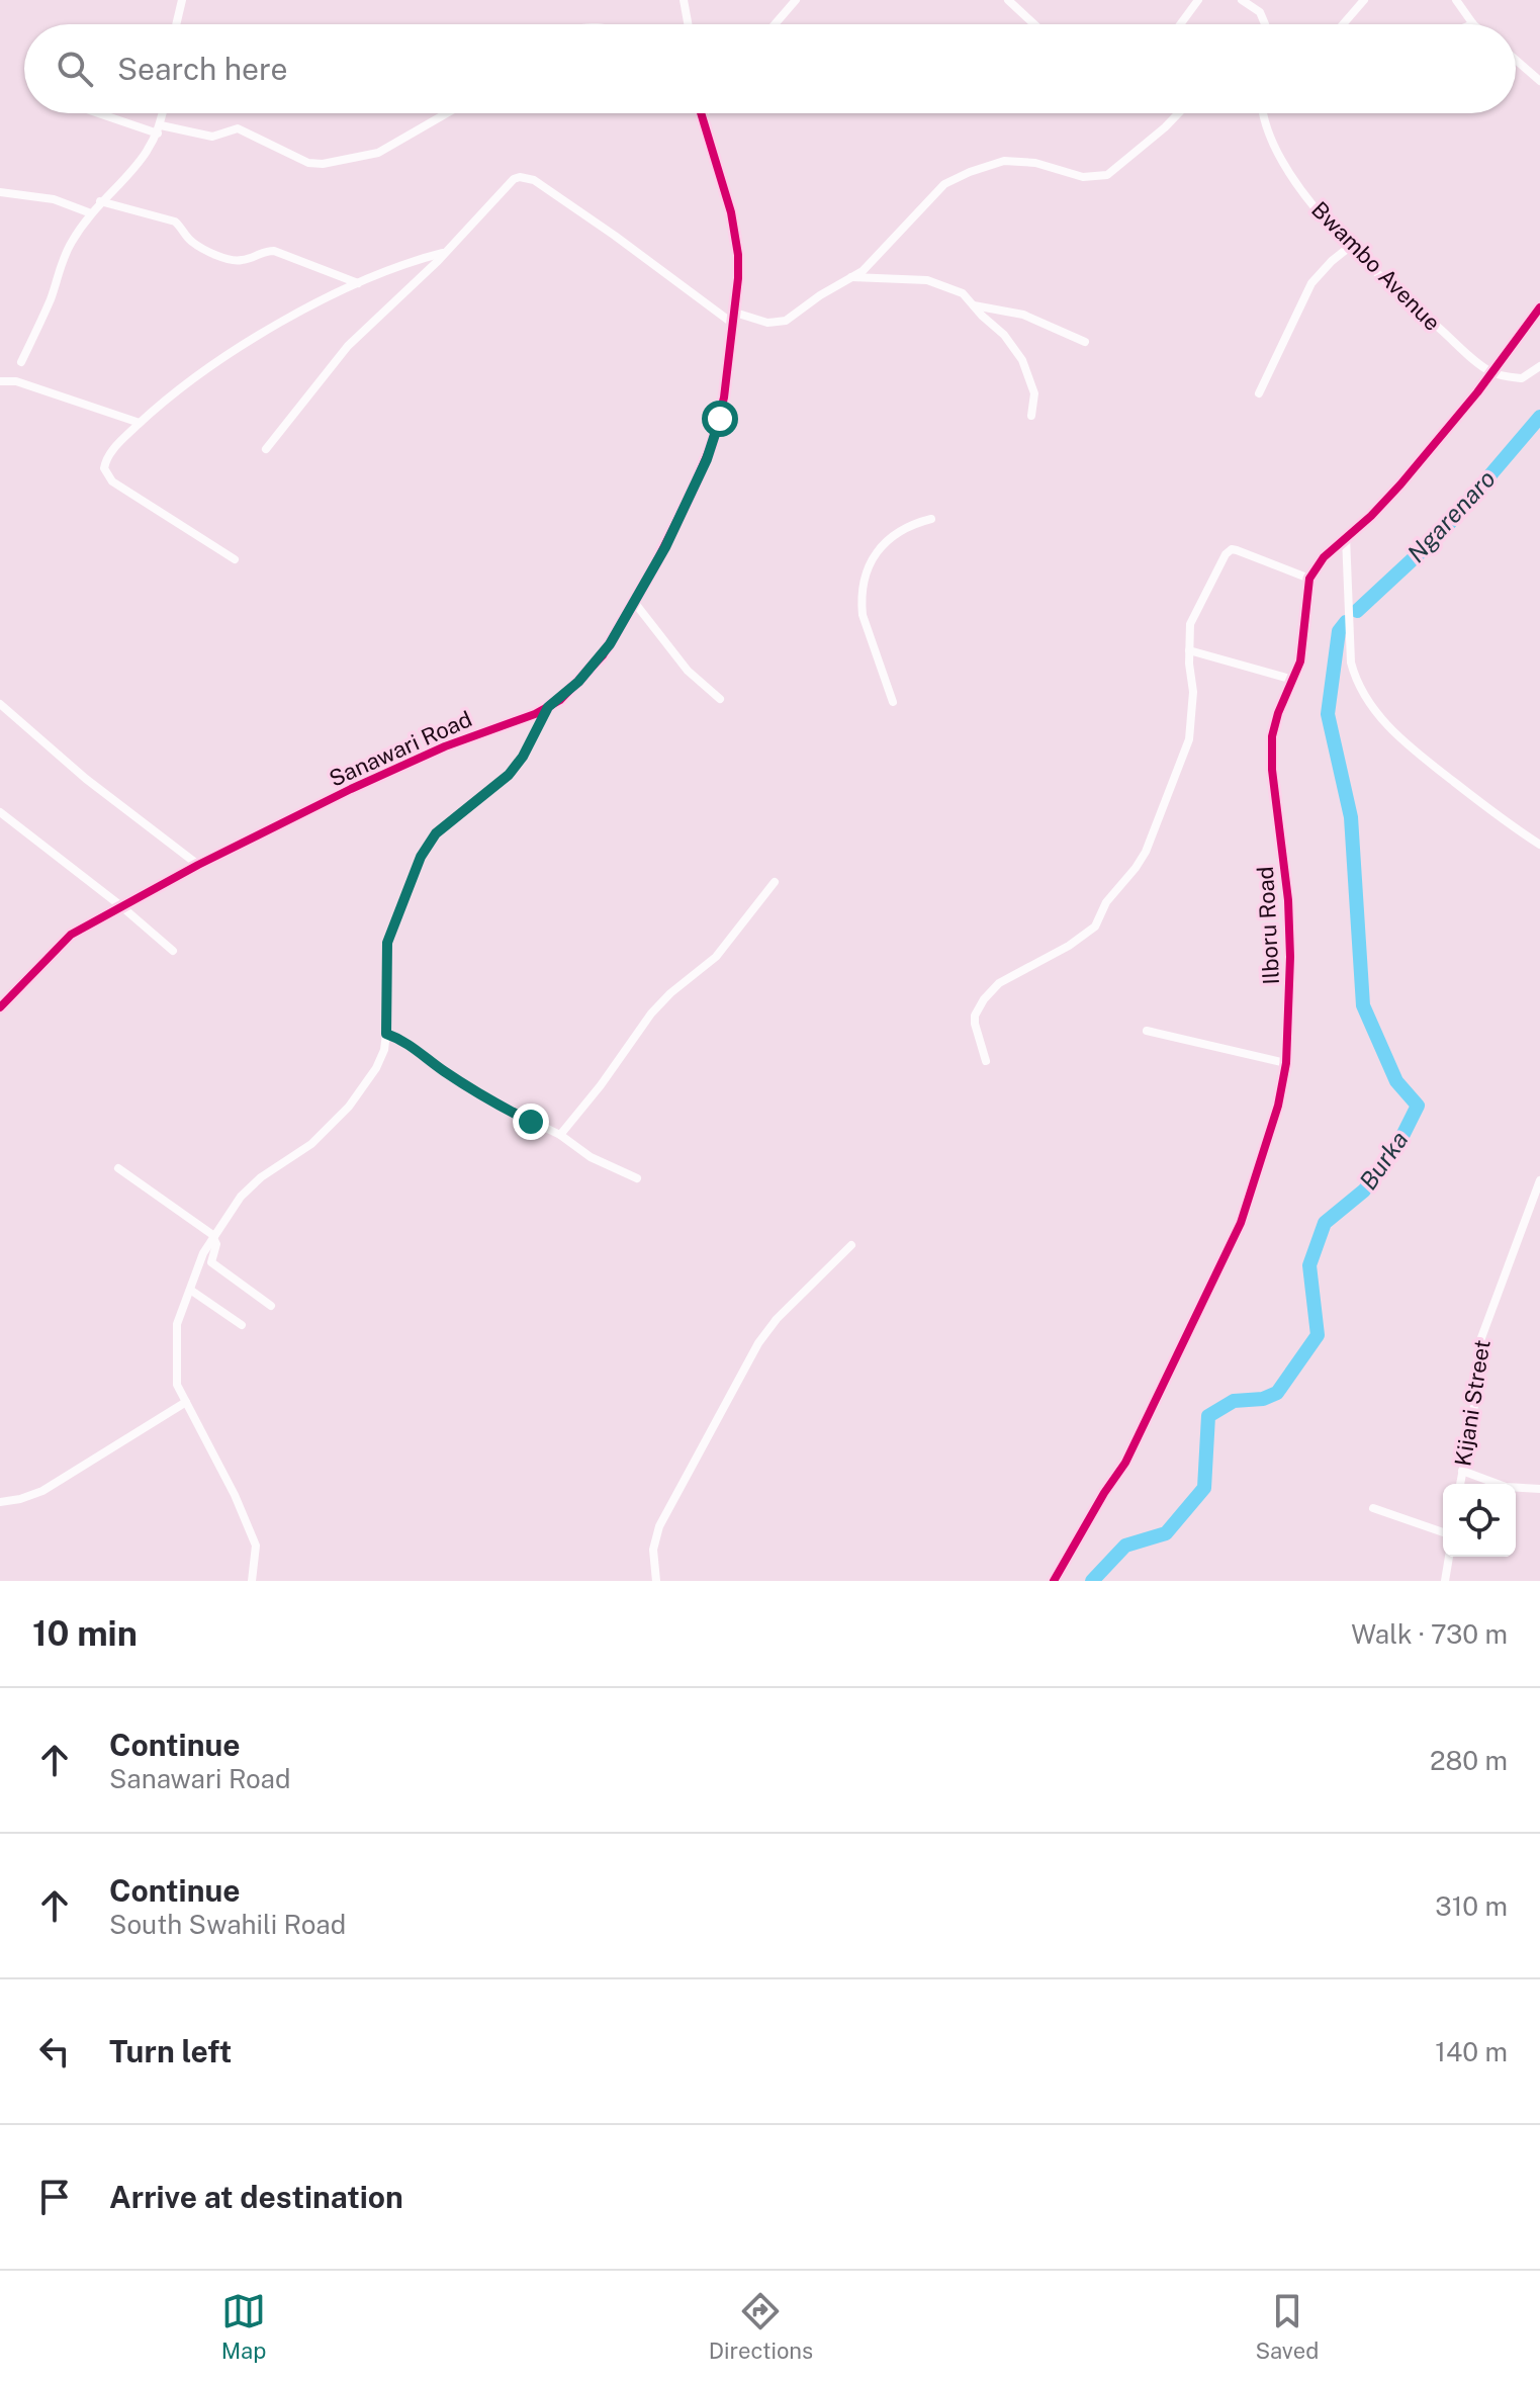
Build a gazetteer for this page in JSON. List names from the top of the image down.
{
  "streets": {
    "street": [
      "Bwambo Avenue",
      "Sanawari Road",
      "Ilboru Road",
      "Kijani Street"
    ]
  },
  "water": ["Ngarenaro", "Burka"],
  "page": {
    "search": "Search here",
    "heading": ["10 min", "Walk · 730 m"],
    "list": [
      ["Continue", "Sanawari Road", "280 m"],
      ["Continue", "South Swahili Road", "310 m"],
      ["Turn left", "140 m"],
      "Arrive at destination"
    ],
    "nav": ["Map", "Directions", "Saved"]
  }
}
